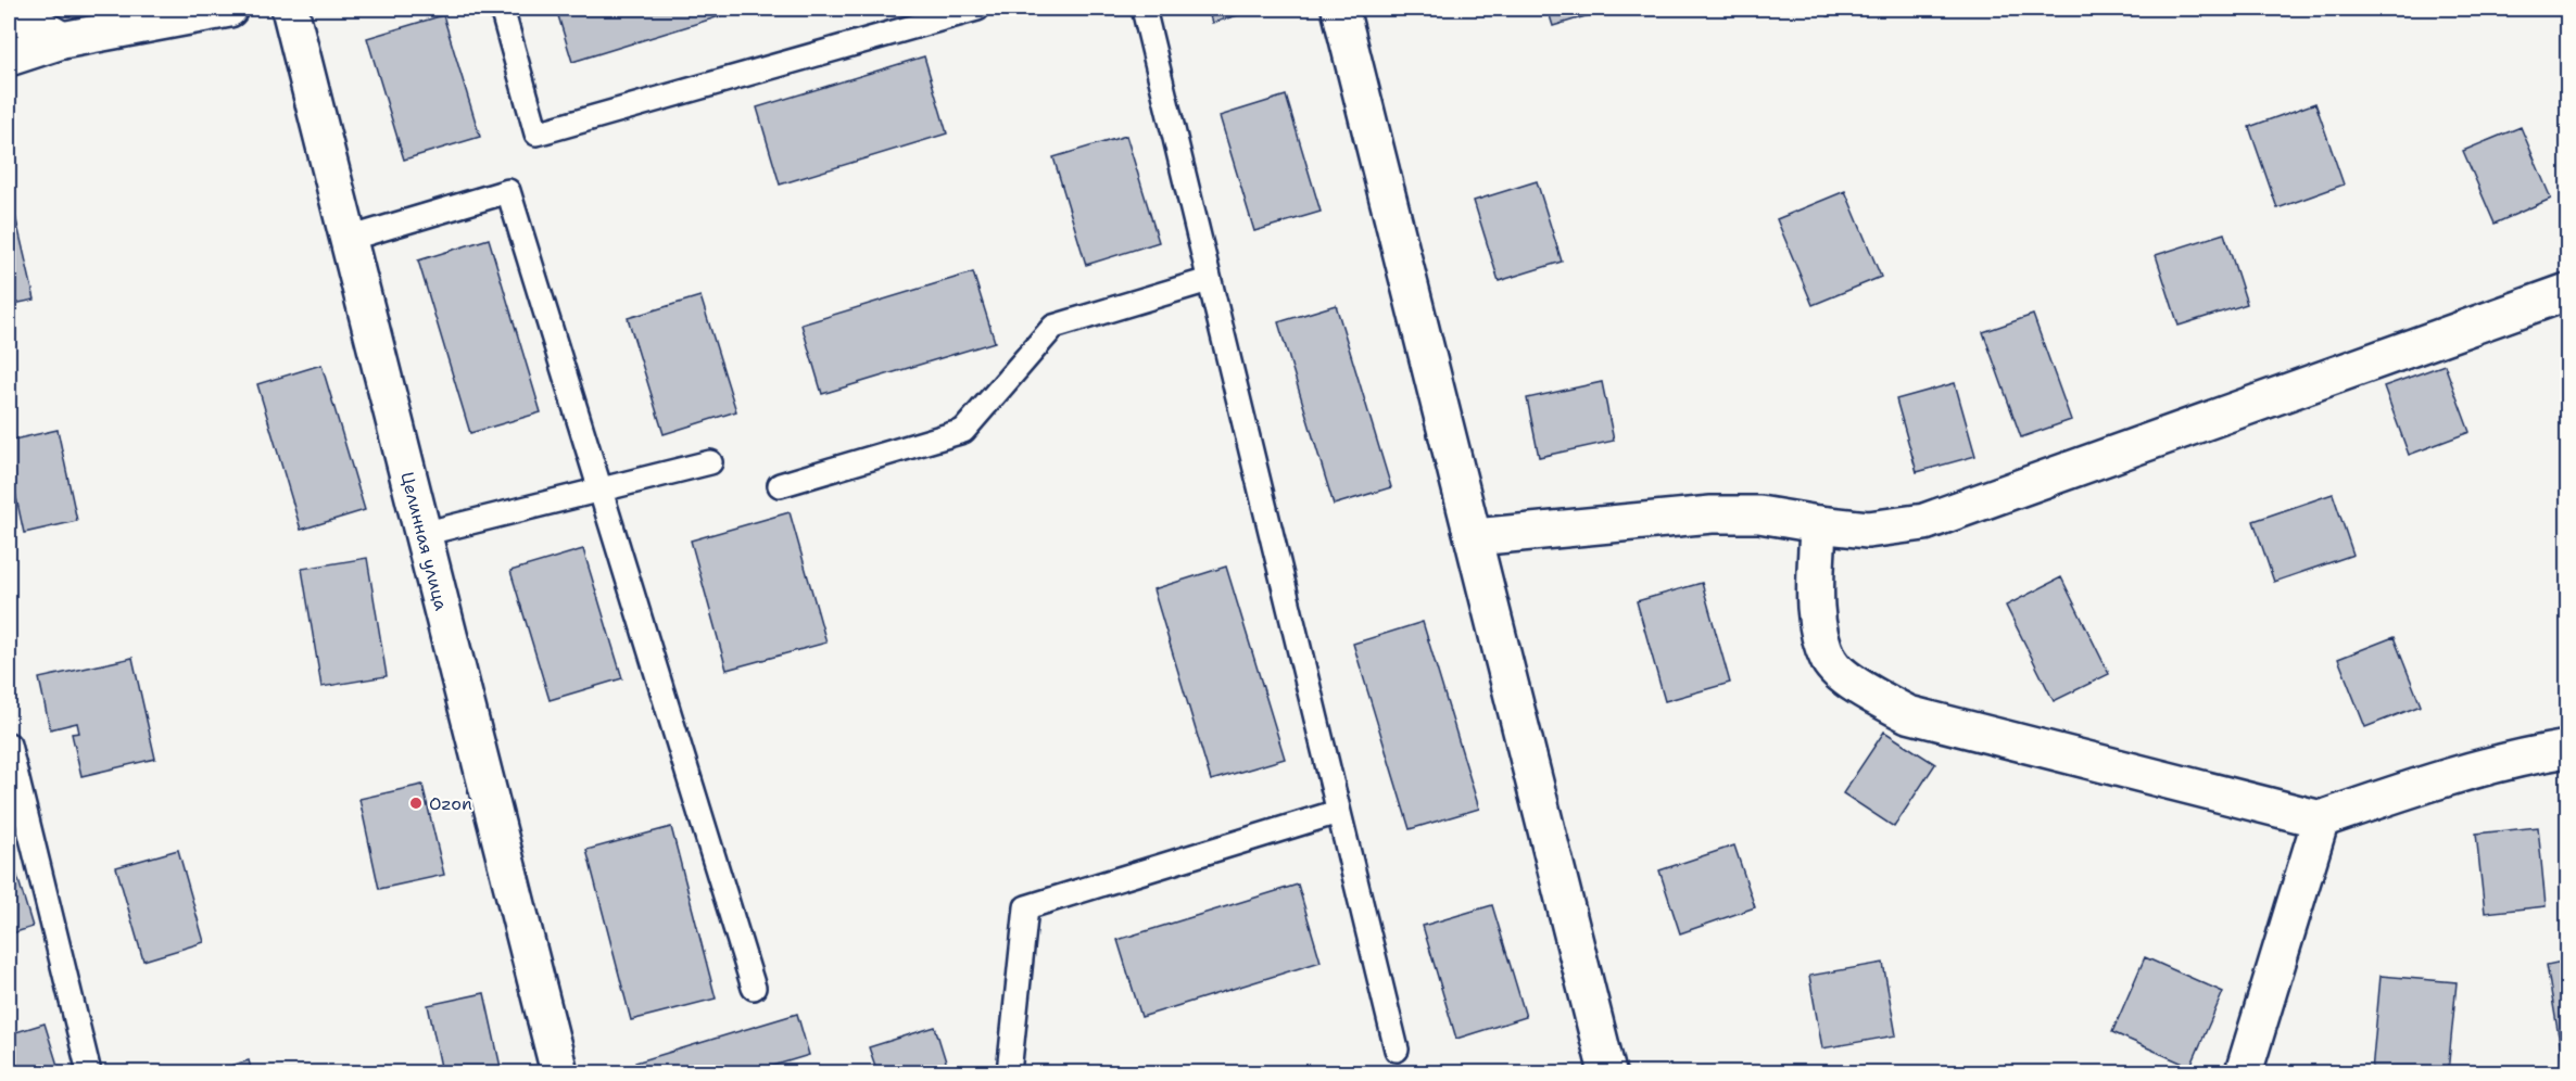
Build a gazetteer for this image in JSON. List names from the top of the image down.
{
  "streets": {
    "street": ["Целинная улица"]
  },
  "places": ["Ozon"]
}
